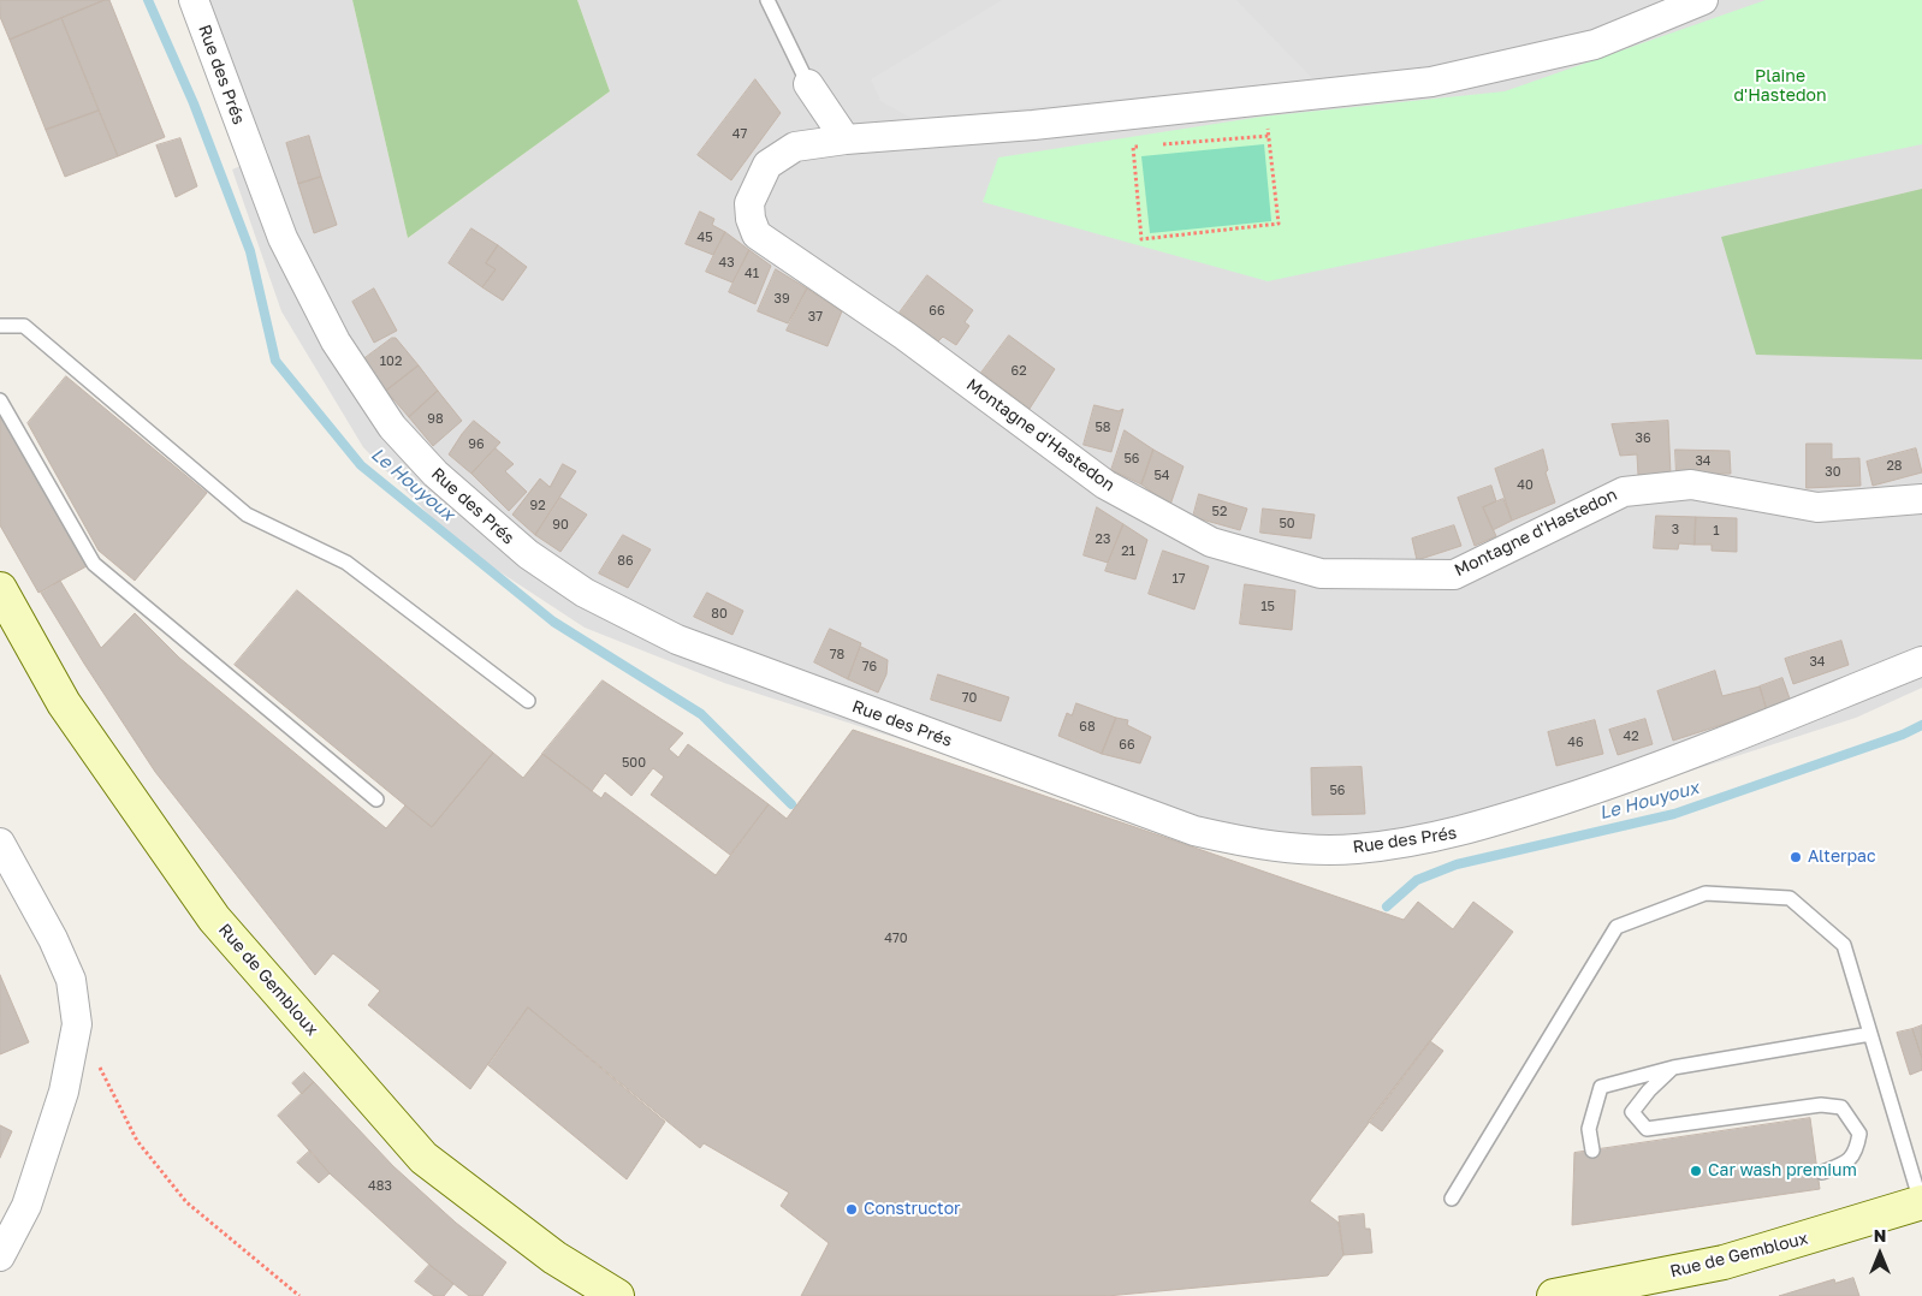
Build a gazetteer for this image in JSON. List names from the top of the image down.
{
  "streets": {
    "main road": ["Rue de Gembloux"],
    "street": ["Rue des Prés", "Montagne d'Hastedon"]
  },
  "water": ["Le Houyoux"],
  "parks": ["Plaine d'Hastedon"],
  "places": ["Alterpac", "Car wash premium", "Constructor"],
  "house_numbers": [
    "47",
    "45",
    "43",
    "41",
    "39",
    "66",
    "37",
    "102",
    "62",
    "98",
    "58",
    "36",
    "96",
    "56",
    "34",
    "28",
    "30",
    "54",
    "40",
    "92",
    "52",
    "50",
    "90",
    "3",
    "1",
    "23",
    "21",
    "86",
    "17",
    "15",
    "80",
    "78",
    "34",
    "76",
    "70",
    "68",
    "42",
    "46",
    "66",
    "500",
    "56",
    "470",
    "483"
  ],
  "north": "top"
}
